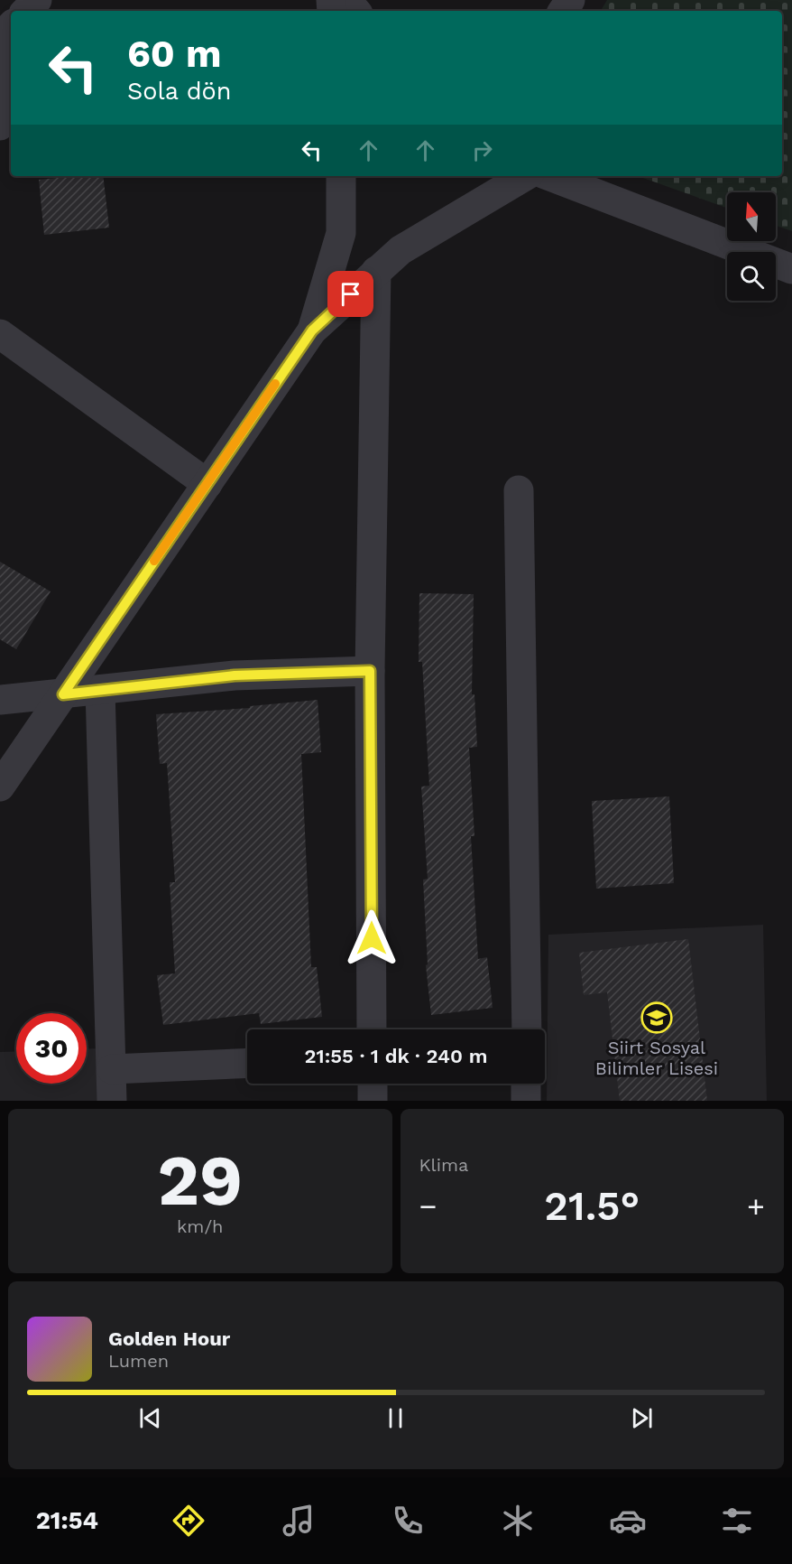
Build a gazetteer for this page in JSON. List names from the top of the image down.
{
  "places": {
    "school or university": ["Siirt Sosyal Bilimler Lisesi"]
  },
  "north": "top",
  "page": {
    "turn": ["60 m", "Sola dön"],
    "limit": "30",
    "trip": "21:55 · 1 dk · 240 m",
    "tile": [
      ["29", "km/h"],
      "Klima"
    ],
    "heat": ["−", "21.5°", "+"],
    "song": ["Golden Hour", "Lumen"],
    "tabs": "21:54"
  }
}
